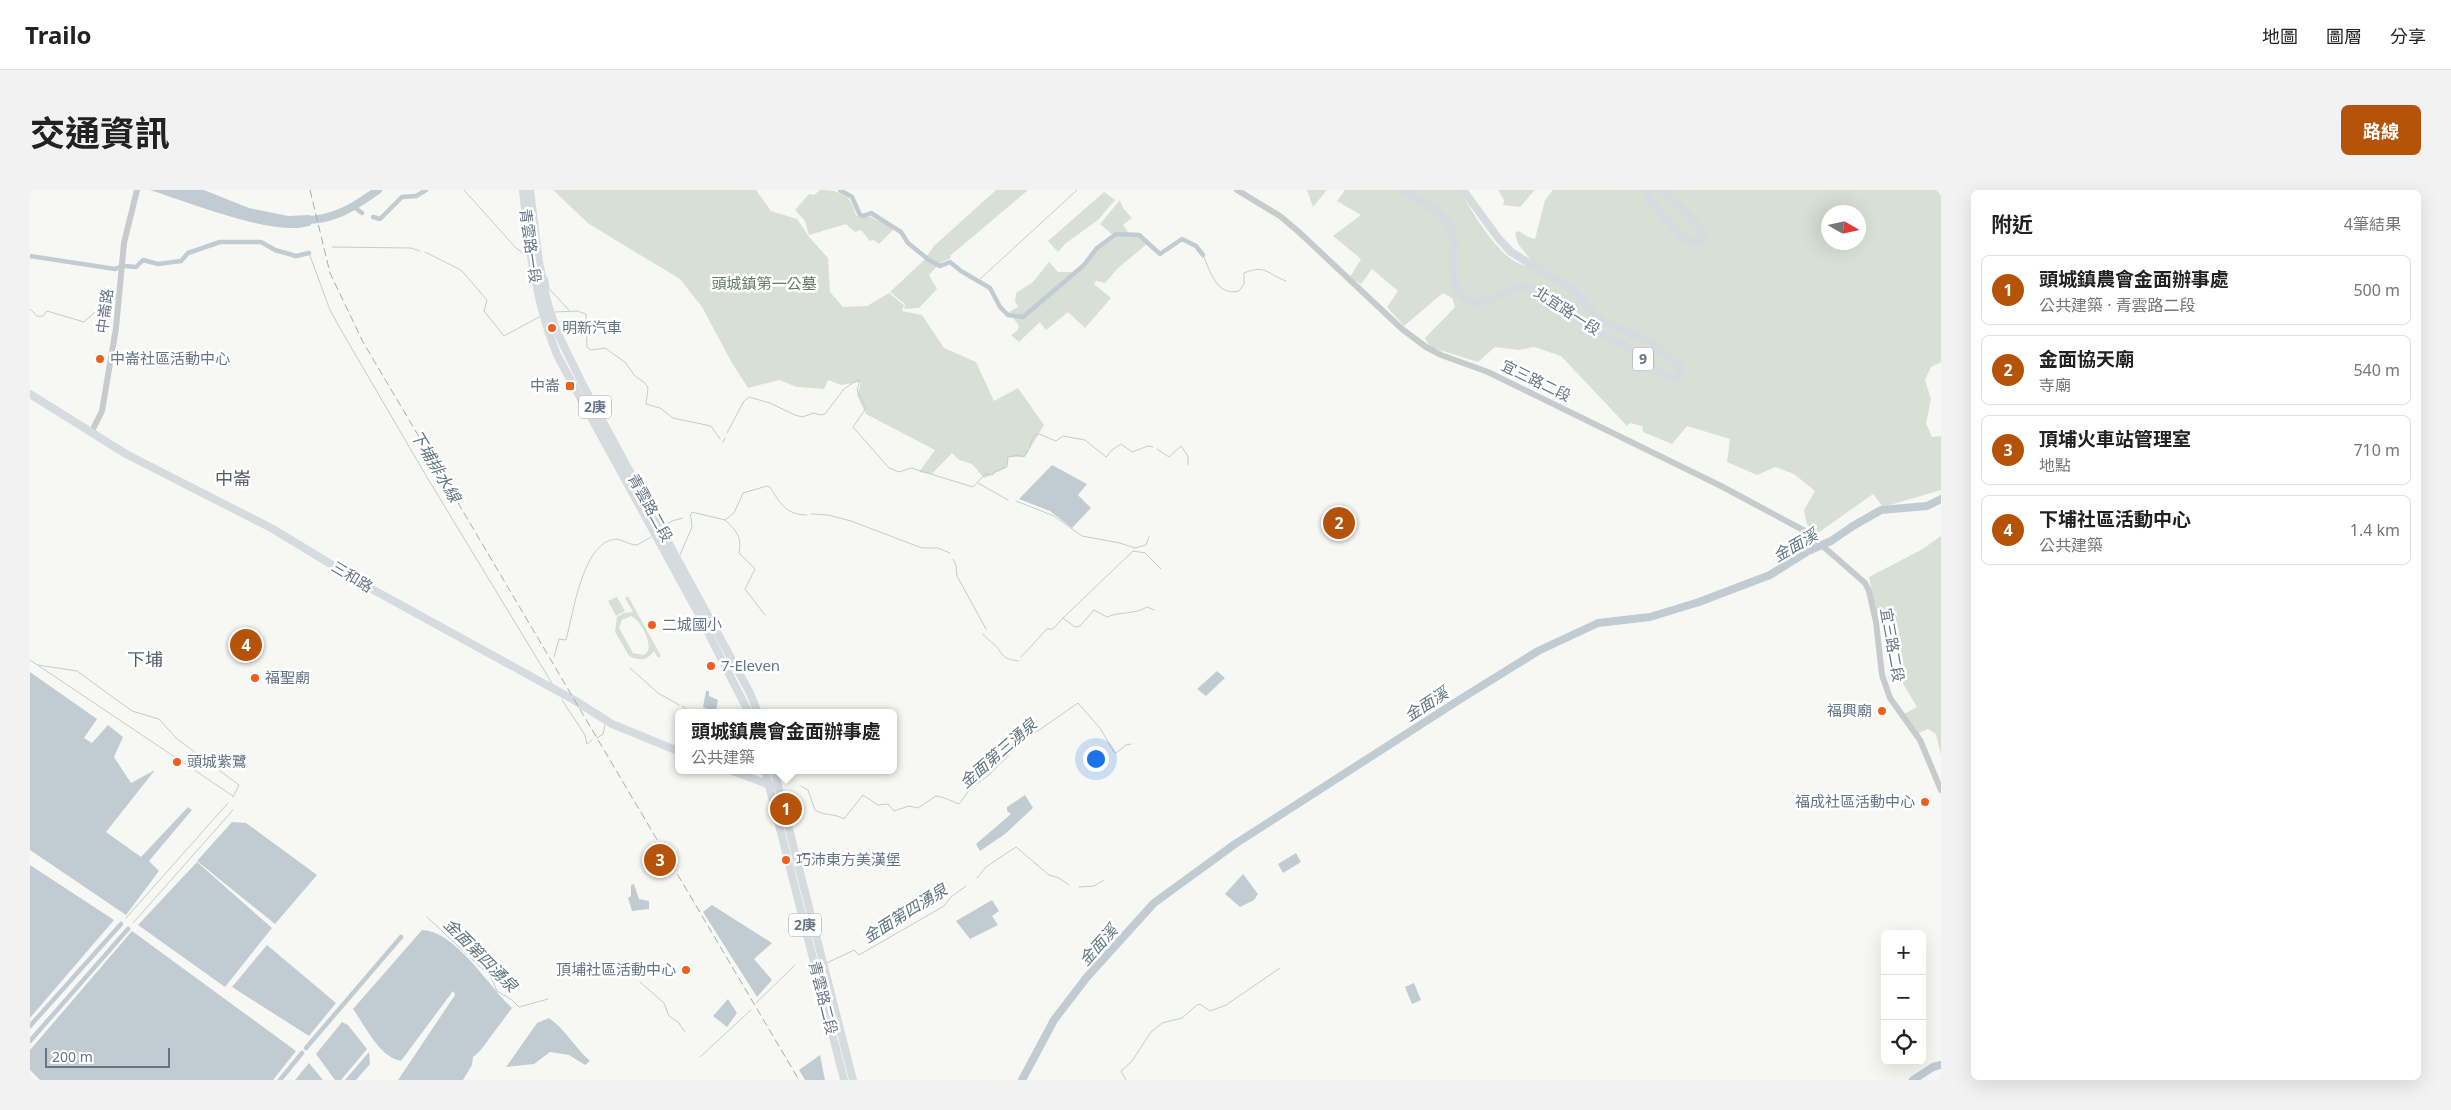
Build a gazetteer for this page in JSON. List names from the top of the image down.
{
  "streets": {
    "main road": [
      "青雲路一段",
      "北宜路一段",
      "9",
      "2庚",
      "青雲路二段",
      "三和路"
    ],
    "street": ["中崙路", "宜三路二段"]
  },
  "crossings": [
    ["青雲路一段", "青雲路二段"],
    ["中崙路", "三和路"]
  ],
  "districts": ["中崙", "下埔"],
  "water": [
    "下埔排水線",
    "金面溪",
    "金面第三湧泉",
    "金面第四湧泉"
  ],
  "parks": ["頭城鎮第一公墓"],
  "places": {
    "other": [
      "明新汽車",
      "中崙社區活動中心",
      "二城國小",
      "7-Eleven",
      "福聖廟",
      "福興廟",
      "頭城紫鷺",
      "福成社區活動中心",
      "巧沛東方美漢堡",
      "頂埔社區活動中心"
    ],
    "transit": ["中崙"]
  },
  "scale_bar": "200 m",
  "north": "right",
  "page": {
    "header": "Trailo",
    "nav": ["地圖", "圖層", "分享"],
    "title": "交通資訊",
    "buttons": "路線",
    "heading": ["附近", "4筆結果"],
    "list": [
      {
        "mark": "1",
        "name": "頭城鎮農會金面辦事處",
        "note": "公共建築 · 青雲路二段",
        "value": "500 m"
      },
      {
        "mark": "2",
        "name": "金面協天廟",
        "note": "寺廟",
        "value": "540 m"
      },
      {
        "mark": "3",
        "name": "頂埔火車站管理室",
        "note": "地點",
        "value": "710 m"
      },
      {
        "mark": "4",
        "name": "下埔社區活動中心",
        "note": "公共建築",
        "value": "1.4 km"
      }
    ],
    "pins": [
      "2",
      "4",
      "1",
      "3"
    ],
    "popup": ["頭城鎮農會金面辦事處", "公共建築"],
    "map_buttons": ["+", "−"],
    "scale": "200 m"
  }
}
